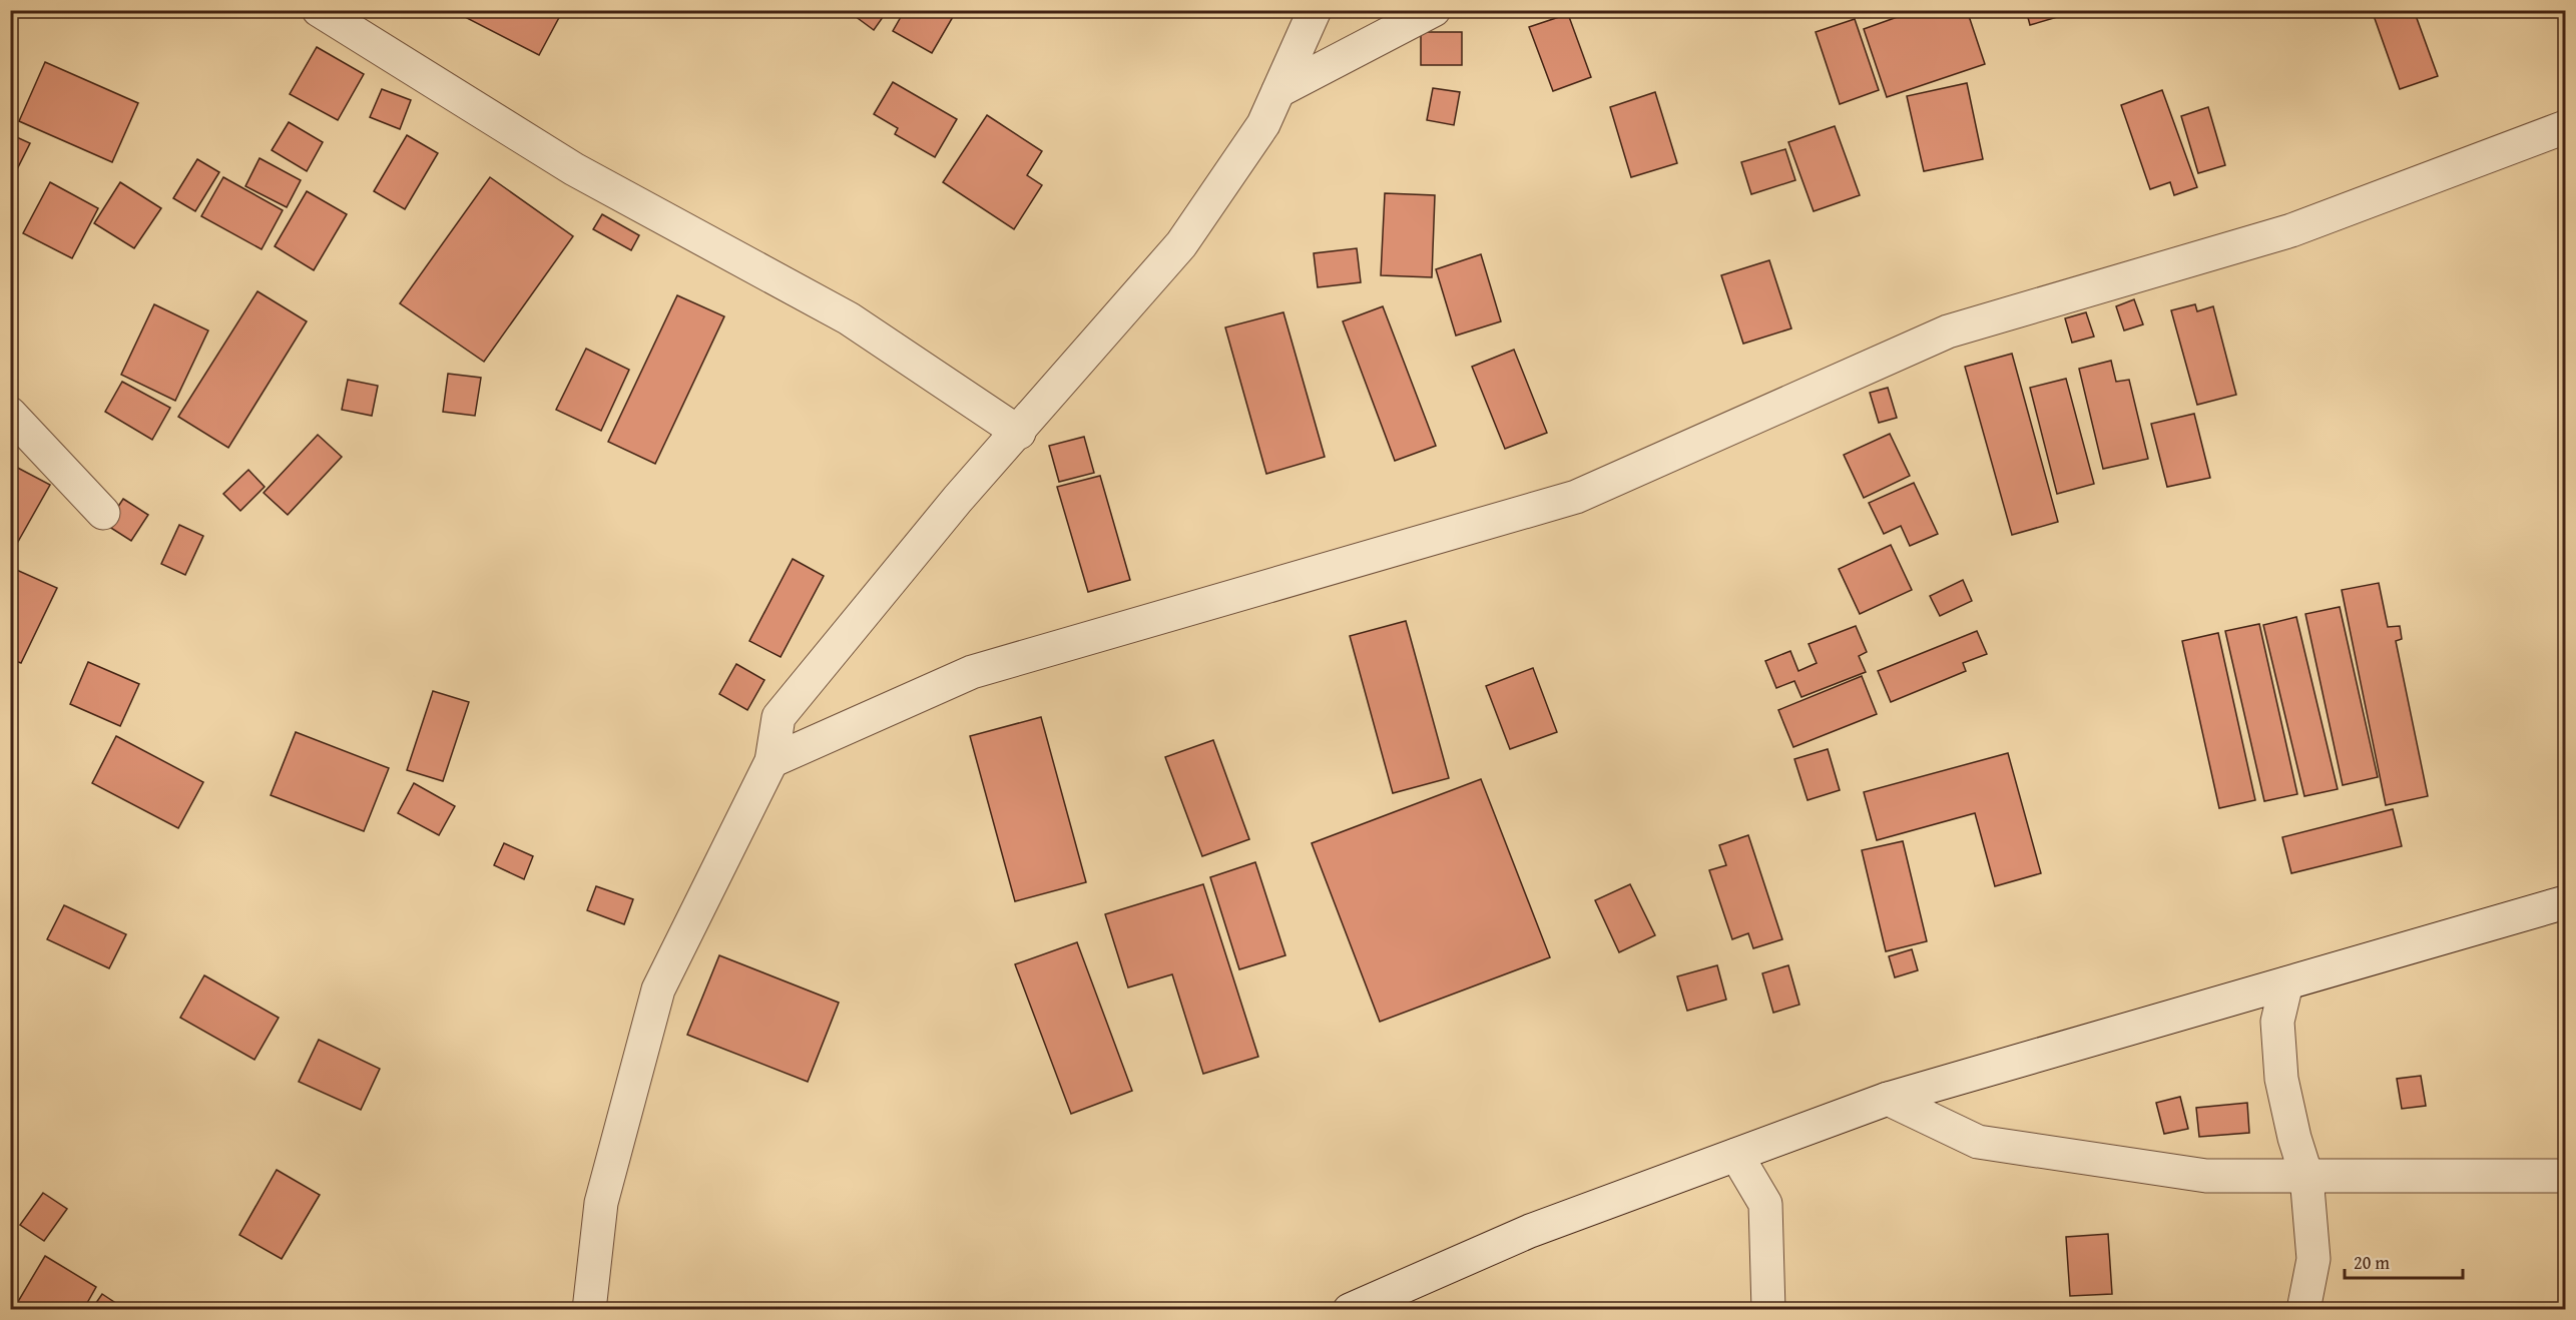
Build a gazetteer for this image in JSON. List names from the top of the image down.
{
  "scale_bar": "20 m"
}
